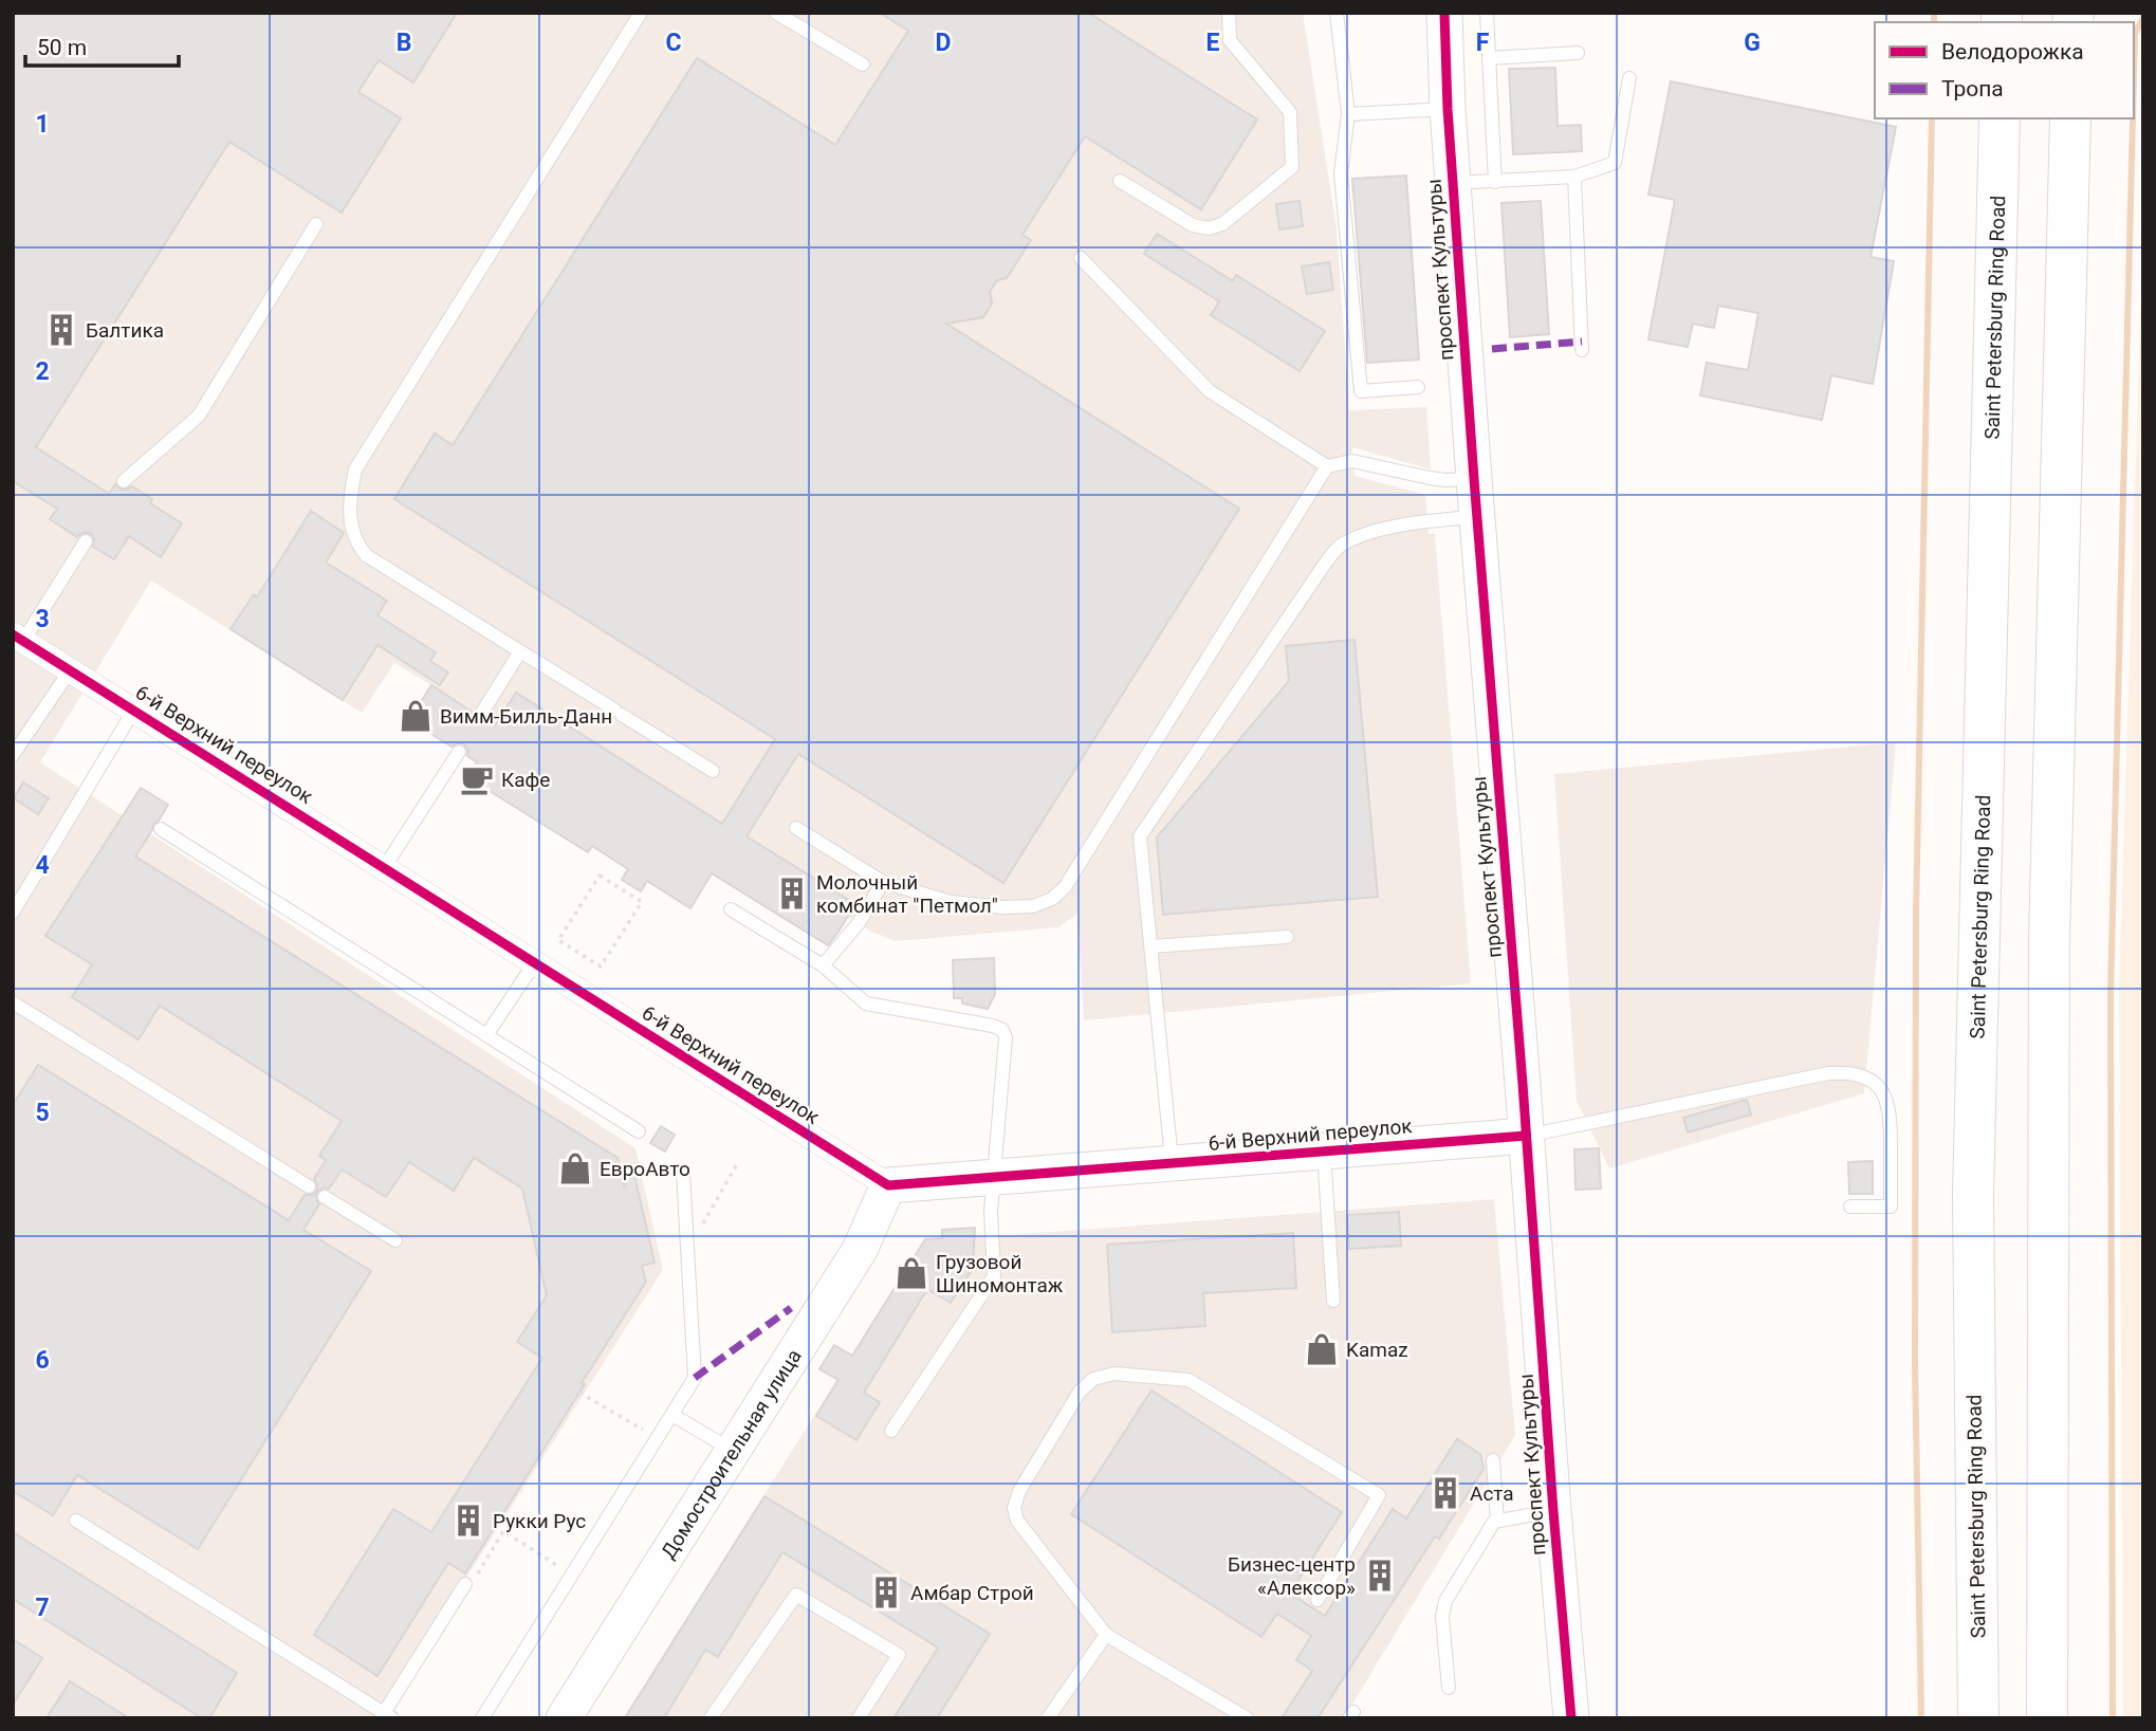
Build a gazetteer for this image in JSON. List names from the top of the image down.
{
  "streets": {
    "highway": ["Saint Petersburg Ring Road"],
    "street": ["проспект Культуры", "6-й Верхний переулок", "Домостроительная улица"]
  },
  "crossings": [
    ["проспект Культуры", "6-й Верхний переулок"],
    ["6-й Верхний переулок", "Домостроительная улица"]
  ],
  "places": {
    "building": [
      "Балтика",
      "Молочный комбинат \"Петмол\"",
      "Аста",
      "Рукки Рус",
      "Бизнес-центр «Алексор»",
      "Амбар Строй"
    ],
    "shop": [
      "Вимм-Билль-Данн",
      "ЕвроАвто",
      "Грузовой Шиномонтаж",
      "Kamaz"
    ],
    "cafe": ["Кафе"]
  },
  "legend": ["Велодорожка", "Тропа"],
  "scale_bar": "50 m",
  "grid": {
    "columns": [
      "B",
      "C",
      "D",
      "E",
      "F",
      "G"
    ],
    "rows": [
      "1",
      "2",
      "3",
      "4",
      "5",
      "6",
      "7"
    ]
  }
}
